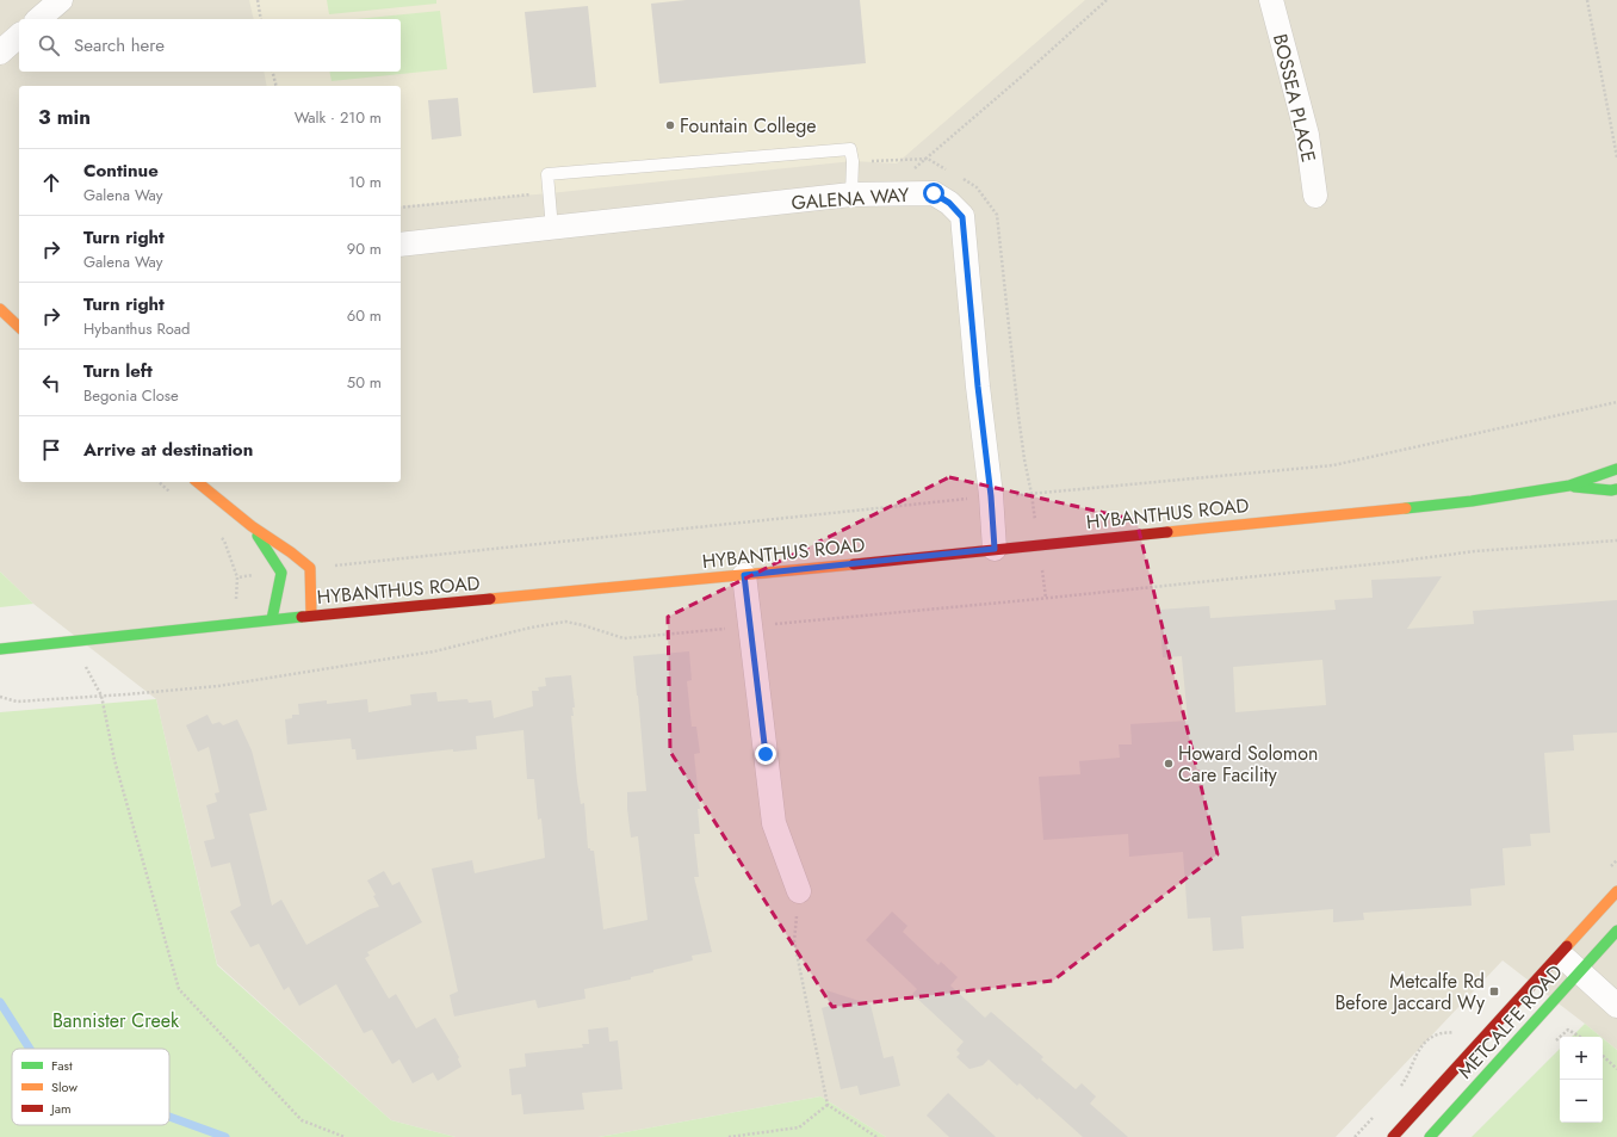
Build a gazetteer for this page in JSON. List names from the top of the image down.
{
  "streets": {
    "street": [
      "BOSSEA PLACE",
      "GALENA WAY",
      "HYBANTHUS ROAD",
      "METCALFE ROAD"
    ]
  },
  "crossings": [
    ["GALENA WAY", "HYBANTHUS ROAD"]
  ],
  "parks": ["Bannister Creek"],
  "places": {
    "other": ["Fountain College", "Howard Solomon Care Facility"],
    "transit": ["Metcalfe Rd Before Jaccard Wy"]
  },
  "legend": ["Fast", "Slow", "Jam"],
  "page": {
    "search": "Search here",
    "heading": ["3 min", "Walk · 210 m"],
    "list": [
      ["Continue", "Galena Way", "10 m"],
      ["Turn right", "Galena Way", "90 m"],
      ["Turn right", "Hybanthus Road", "60 m"],
      ["Turn left", "Begonia Close", "50 m"],
      "Arrive at destination"
    ],
    "map_buttons": ["+", "−"]
  }
}
